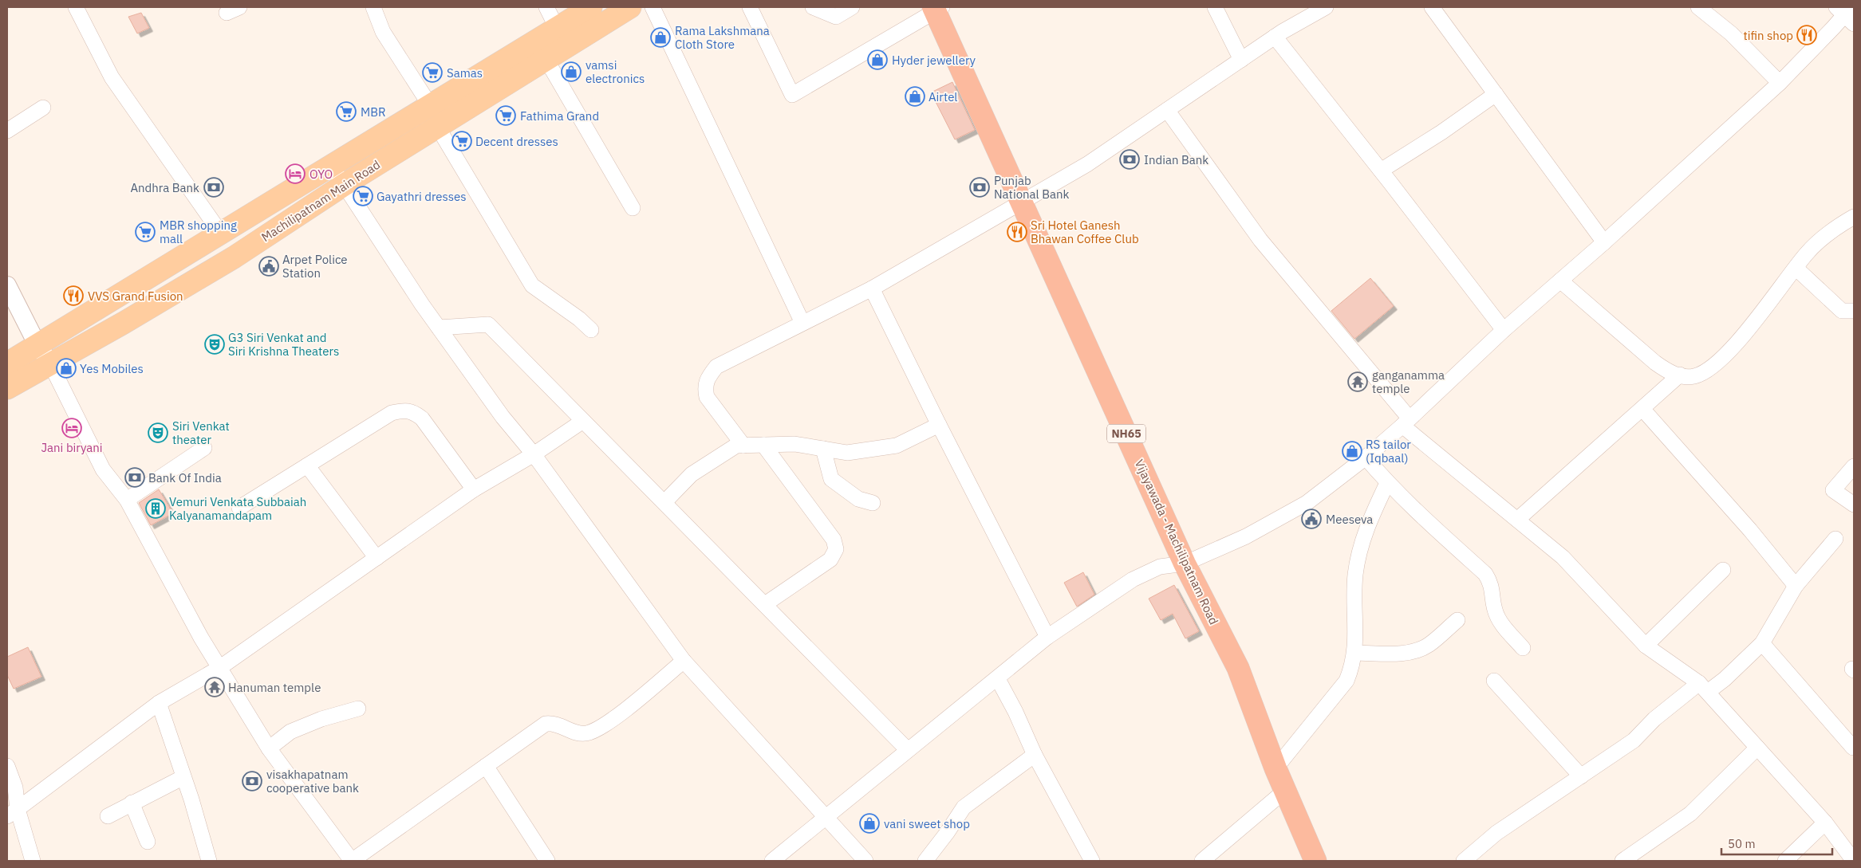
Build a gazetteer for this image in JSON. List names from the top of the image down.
{
  "streets": {
    "highway": ["NH65", "Vijayawada - Machilipatnam Road"],
    "main road": ["Machilipatnam Main Road"]
  },
  "places": {
    "restaurant": ["tifin shop", "Sri Hotel Ganesh Bhawan Coffee Club", "VVS Grand Fusion"],
    "shop": [
      "Rama Lakshmana Cloth Store",
      "Hyder jewellery",
      "vamsi electronics",
      "Airtel",
      "Yes Mobiles",
      "RS tailor (Iqbaal)",
      "vani sweet shop"
    ],
    "supermarket": [
      "Samas",
      "MBR",
      "Fathima Grand",
      "Decent dresses",
      "Gayathri dresses",
      "MBR shopping mall"
    ],
    "bank": [
      "Indian Bank",
      "Andhra Bank",
      "Punjab National Bank",
      "Bank Of India",
      "visakhapatnam cooperative bank"
    ],
    "hotel": ["OYO", "Jani biryani"],
    "public building": ["Arpet Police Station", "Meeseva"],
    "theatre": ["G3 Siri Venkat and Siri Krishna Theaters", "Siri Venkat theater"],
    "temple": ["ganganamma temple", "Hanuman temple"],
    "building": ["Vemuri Venkata Subbaiah Kalyanamandapam"]
  },
  "scale_bar": "50 m"
}
